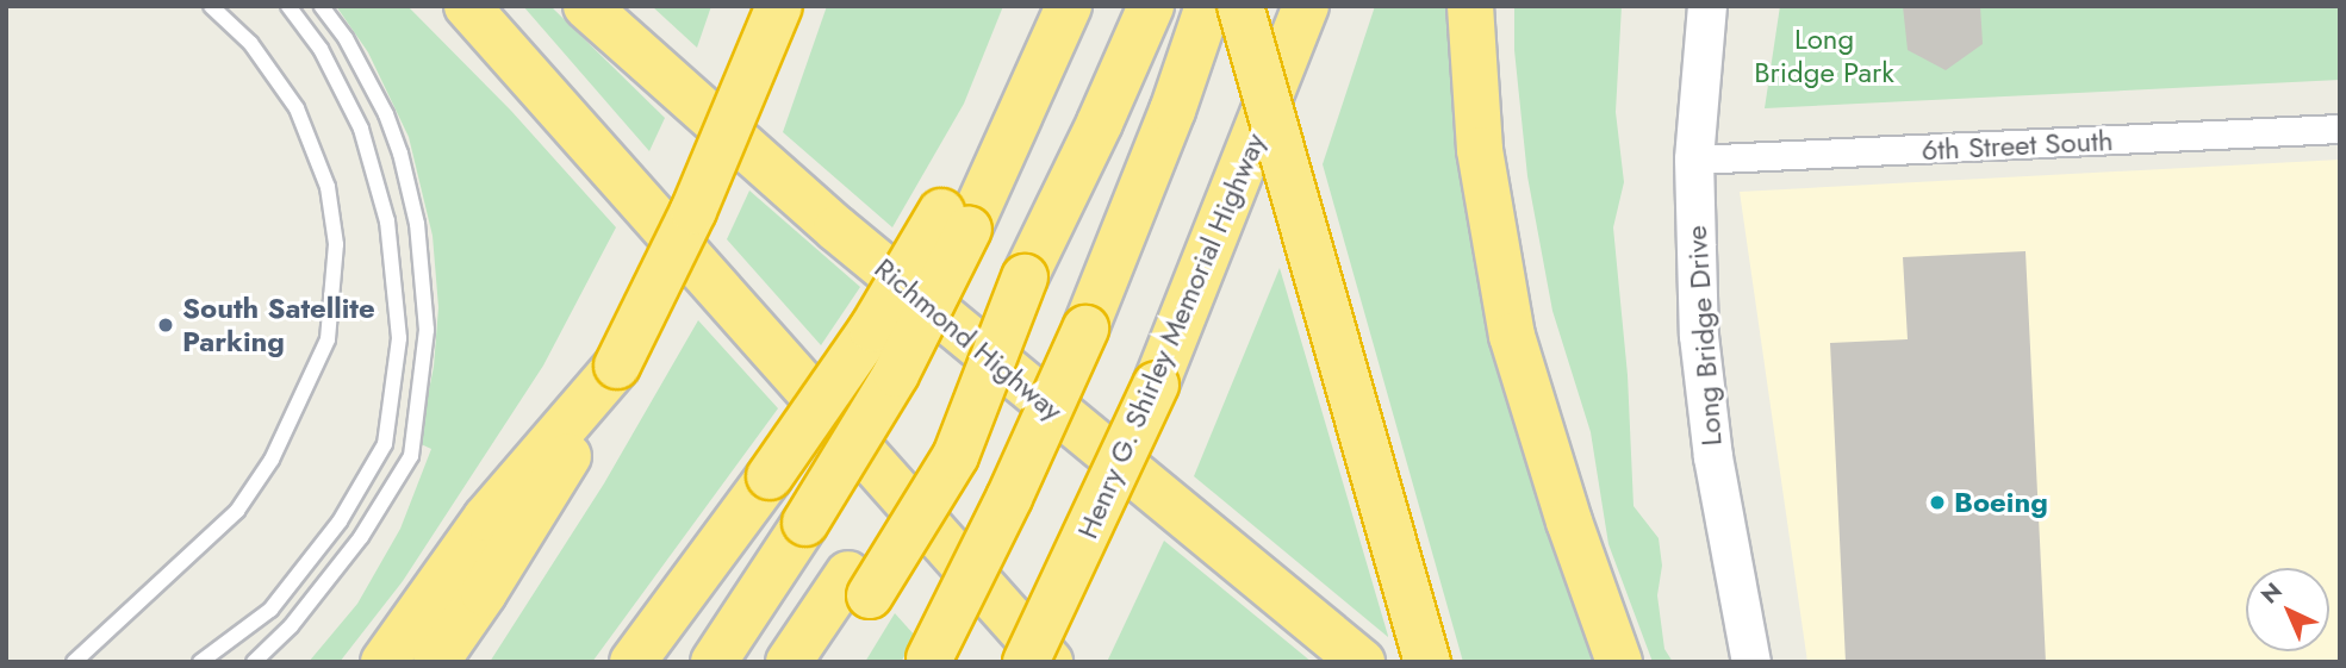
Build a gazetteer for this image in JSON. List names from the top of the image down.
{
  "streets": {
    "highway": ["Henry G. Shirley Memorial Highway", "Richmond Highway"],
    "street": ["6th Street South", "Long Bridge Drive"]
  },
  "crossings": [
    ["6th Street South", "Long Bridge Drive"]
  ],
  "parks": ["Long Bridge Park"],
  "places": ["South Satellite Parking", "Boeing"],
  "north": "top left"
}
